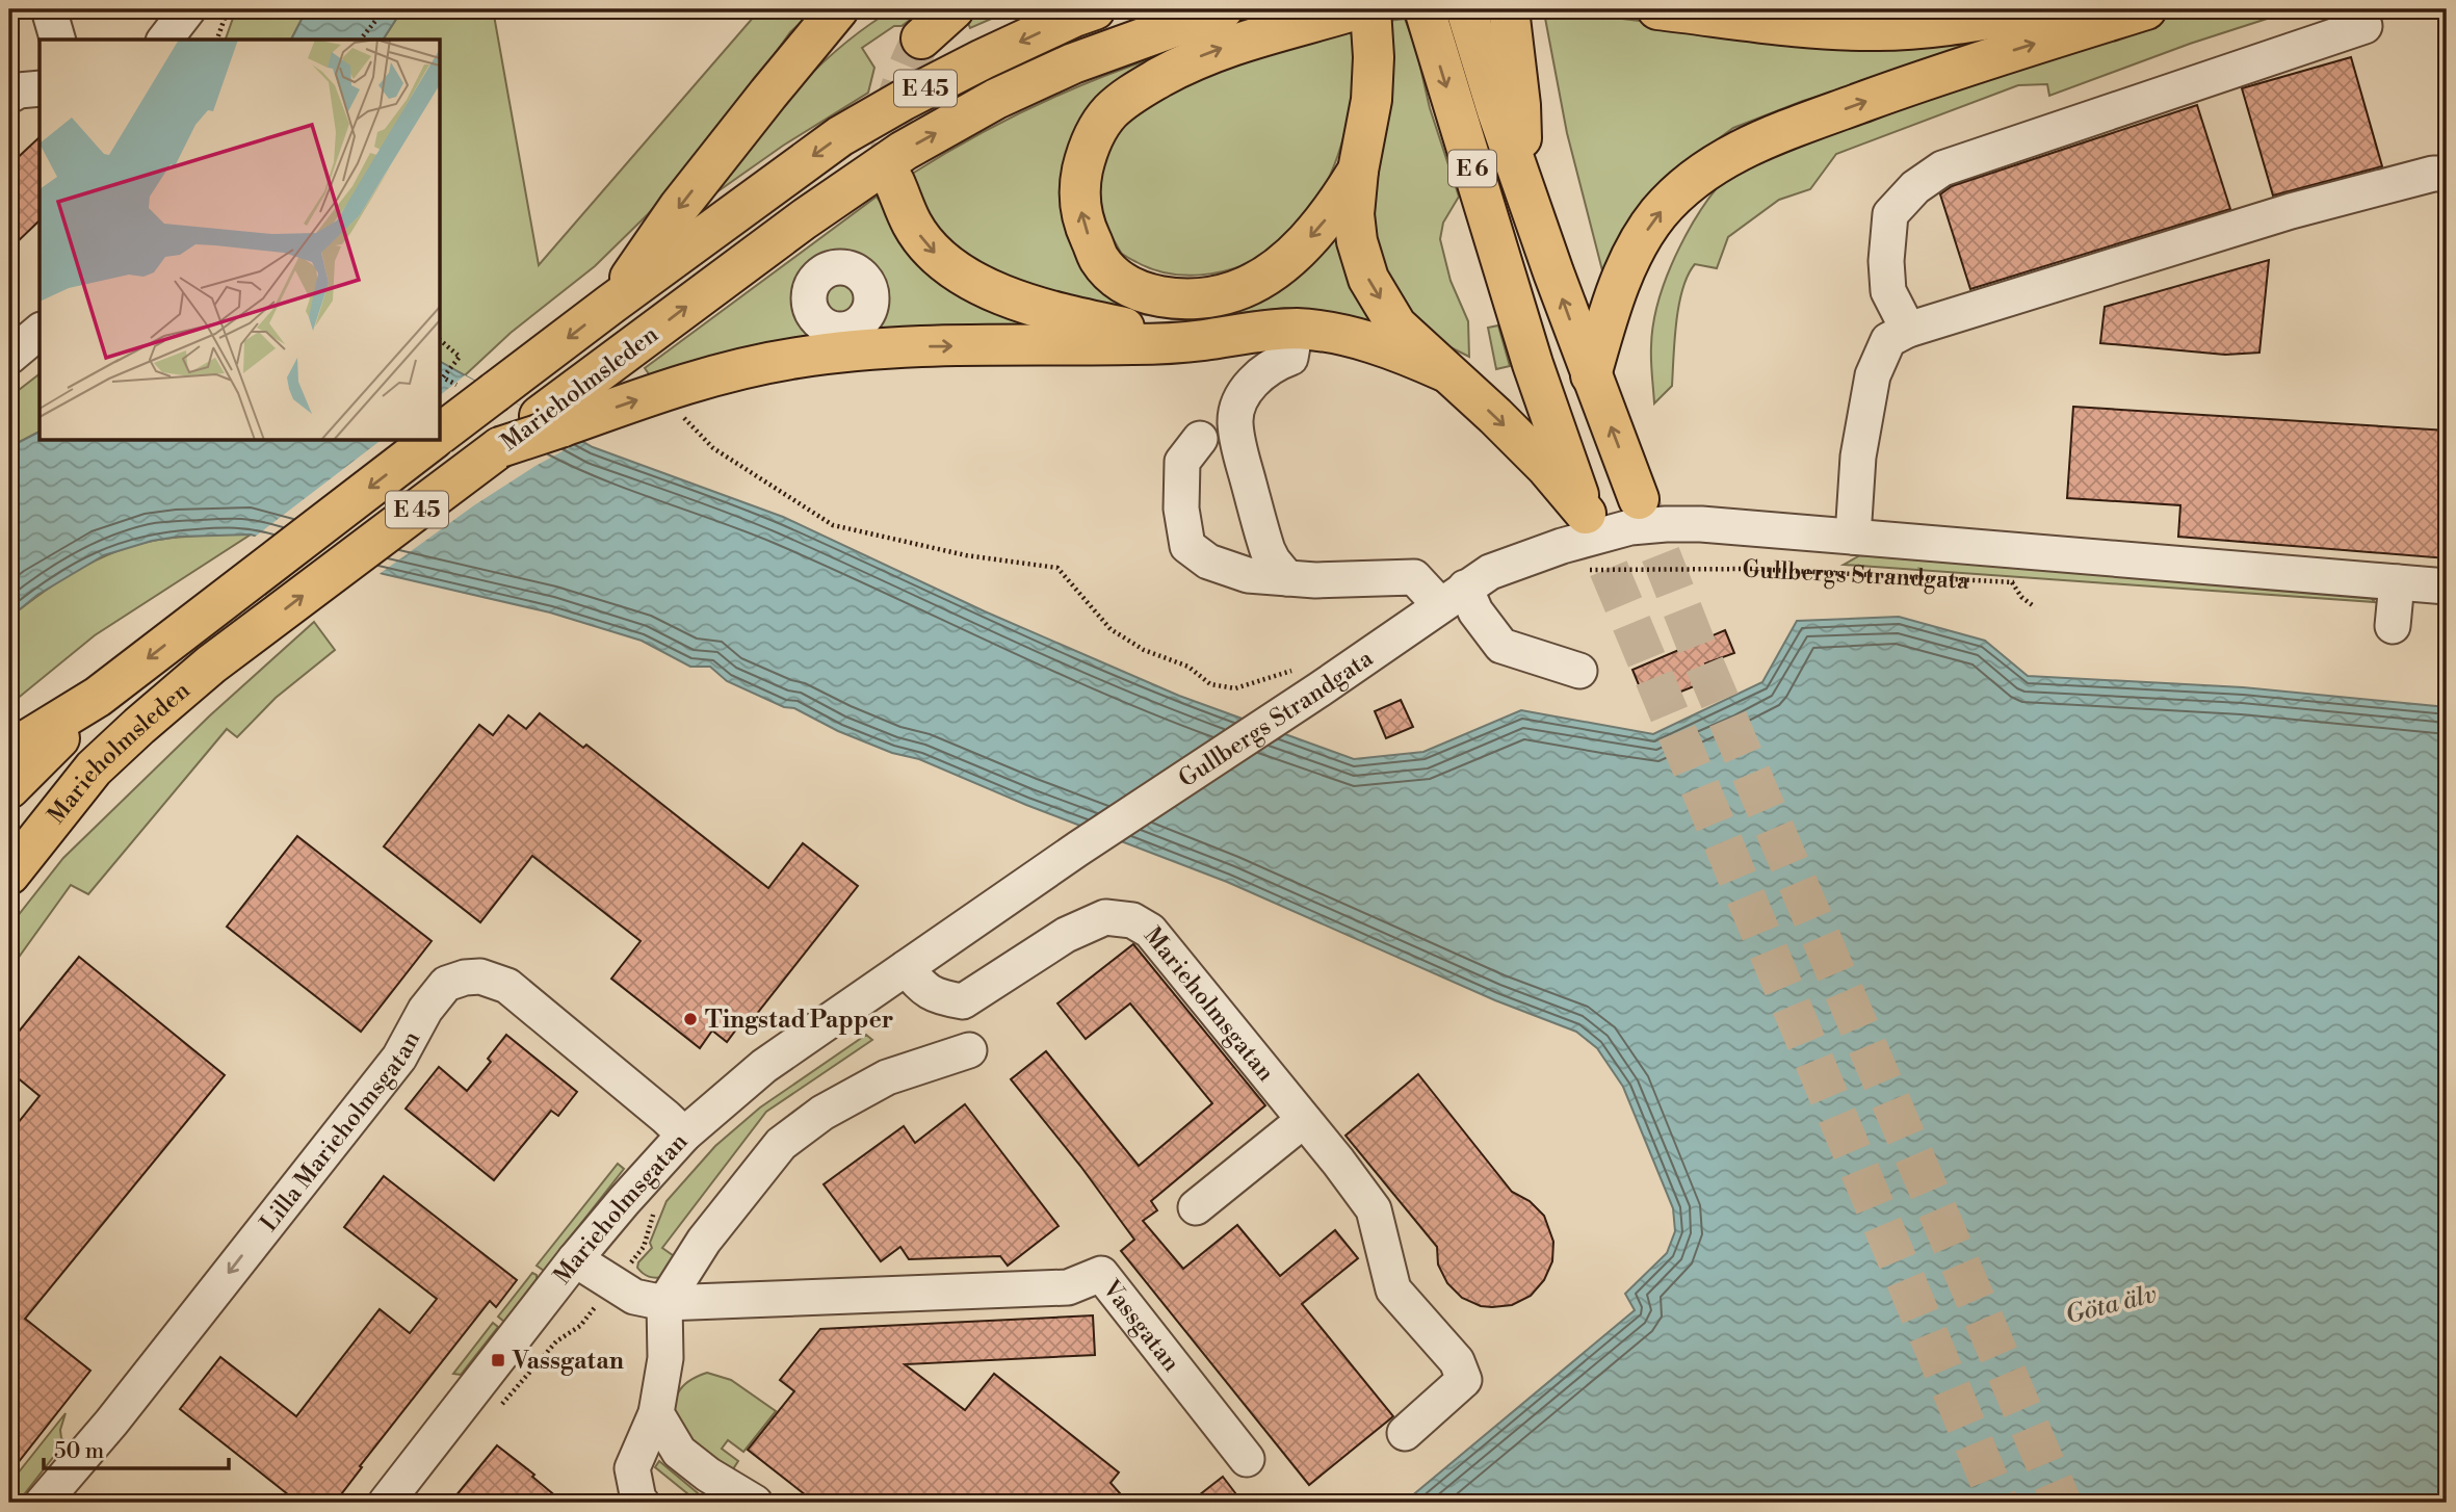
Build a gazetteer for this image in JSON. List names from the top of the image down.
{
  "streets": {
    "highway": ["E 45", "E 6", "Marieholmsleden"],
    "street": [
      "Gullbergs Strandgata",
      "Marieholmsgatan",
      "Lilla Marieholmsgatan",
      "Vassgatan"
    ]
  },
  "crossings": [
    ["E 45", "Marieholmsleden"],
    ["Gullbergs Strandgata", "Marieholmsgatan"],
    ["Marieholmsgatan", "Lilla Marieholmsgatan"],
    ["Marieholmsgatan", "Vassgatan"]
  ],
  "water": ["Göta älv"],
  "places": {
    "other": ["Tingstad Papper"],
    "transit": ["Vassgatan"]
  },
  "scale_bar": "50 m"
}
